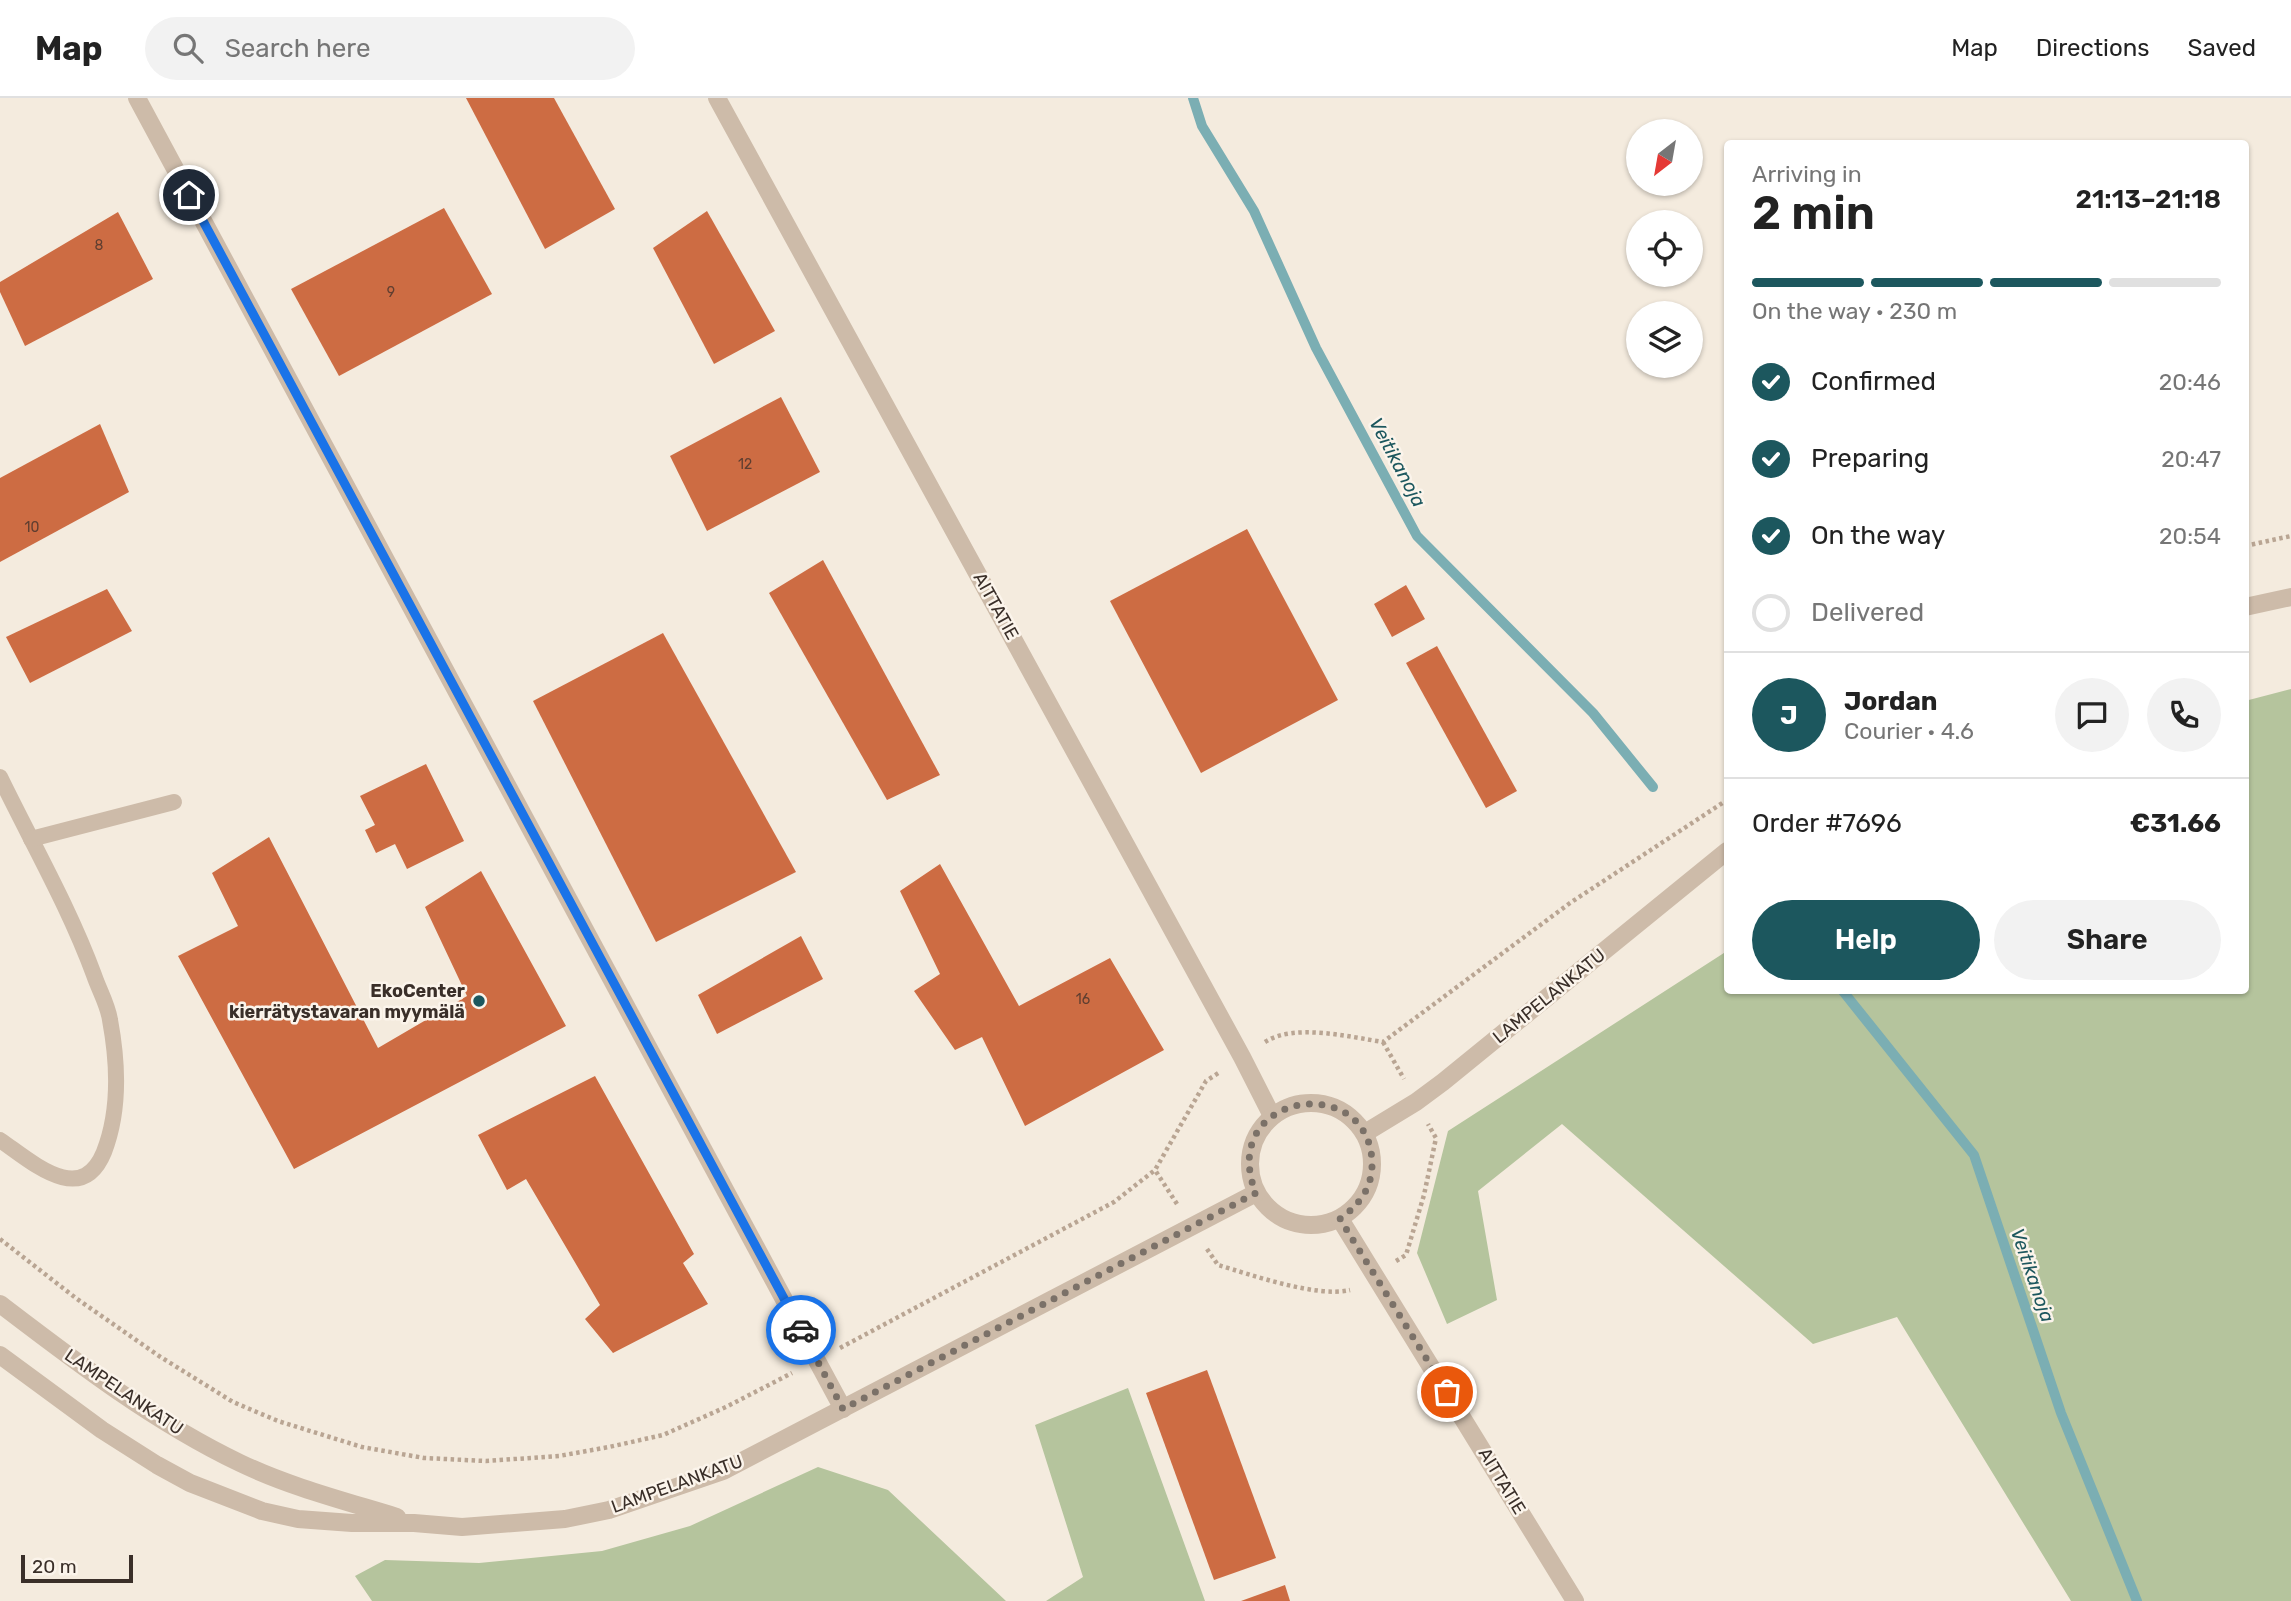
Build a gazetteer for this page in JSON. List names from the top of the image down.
{
  "streets": {
    "street": ["AITTATIE", "LAMPELANKATU"]
  },
  "crossings": [
    ["AITTATIE", "LAMPELANKATU"]
  ],
  "water": ["Veitikanoja"],
  "places": ["EkoCenter kierrätystavaran myymälä"],
  "house_numbers": [
    "8",
    "9",
    "12",
    "10",
    "16"
  ],
  "scale_bar": "20 m",
  "north": "bottom left",
  "page": {
    "header": "Map",
    "search": "Search here",
    "nav": ["Map", "Directions", "Saved"],
    "heading": ["2 min", "Arriving in", "21:13–21:18"],
    "panel": [
      "Jordan",
      "Courier · 4.6",
      "Order #7696",
      "€31.66"
    ],
    "bar": "On the way · 230 m",
    "list": [
      ["Confirmed", "20:46"],
      ["Preparing", "20:47"],
      ["On the way", "20:54"],
      "Delivered"
    ],
    "round": "J",
    "buttons": ["Help", "Share"],
    "scale": "20 m"
  }
}
